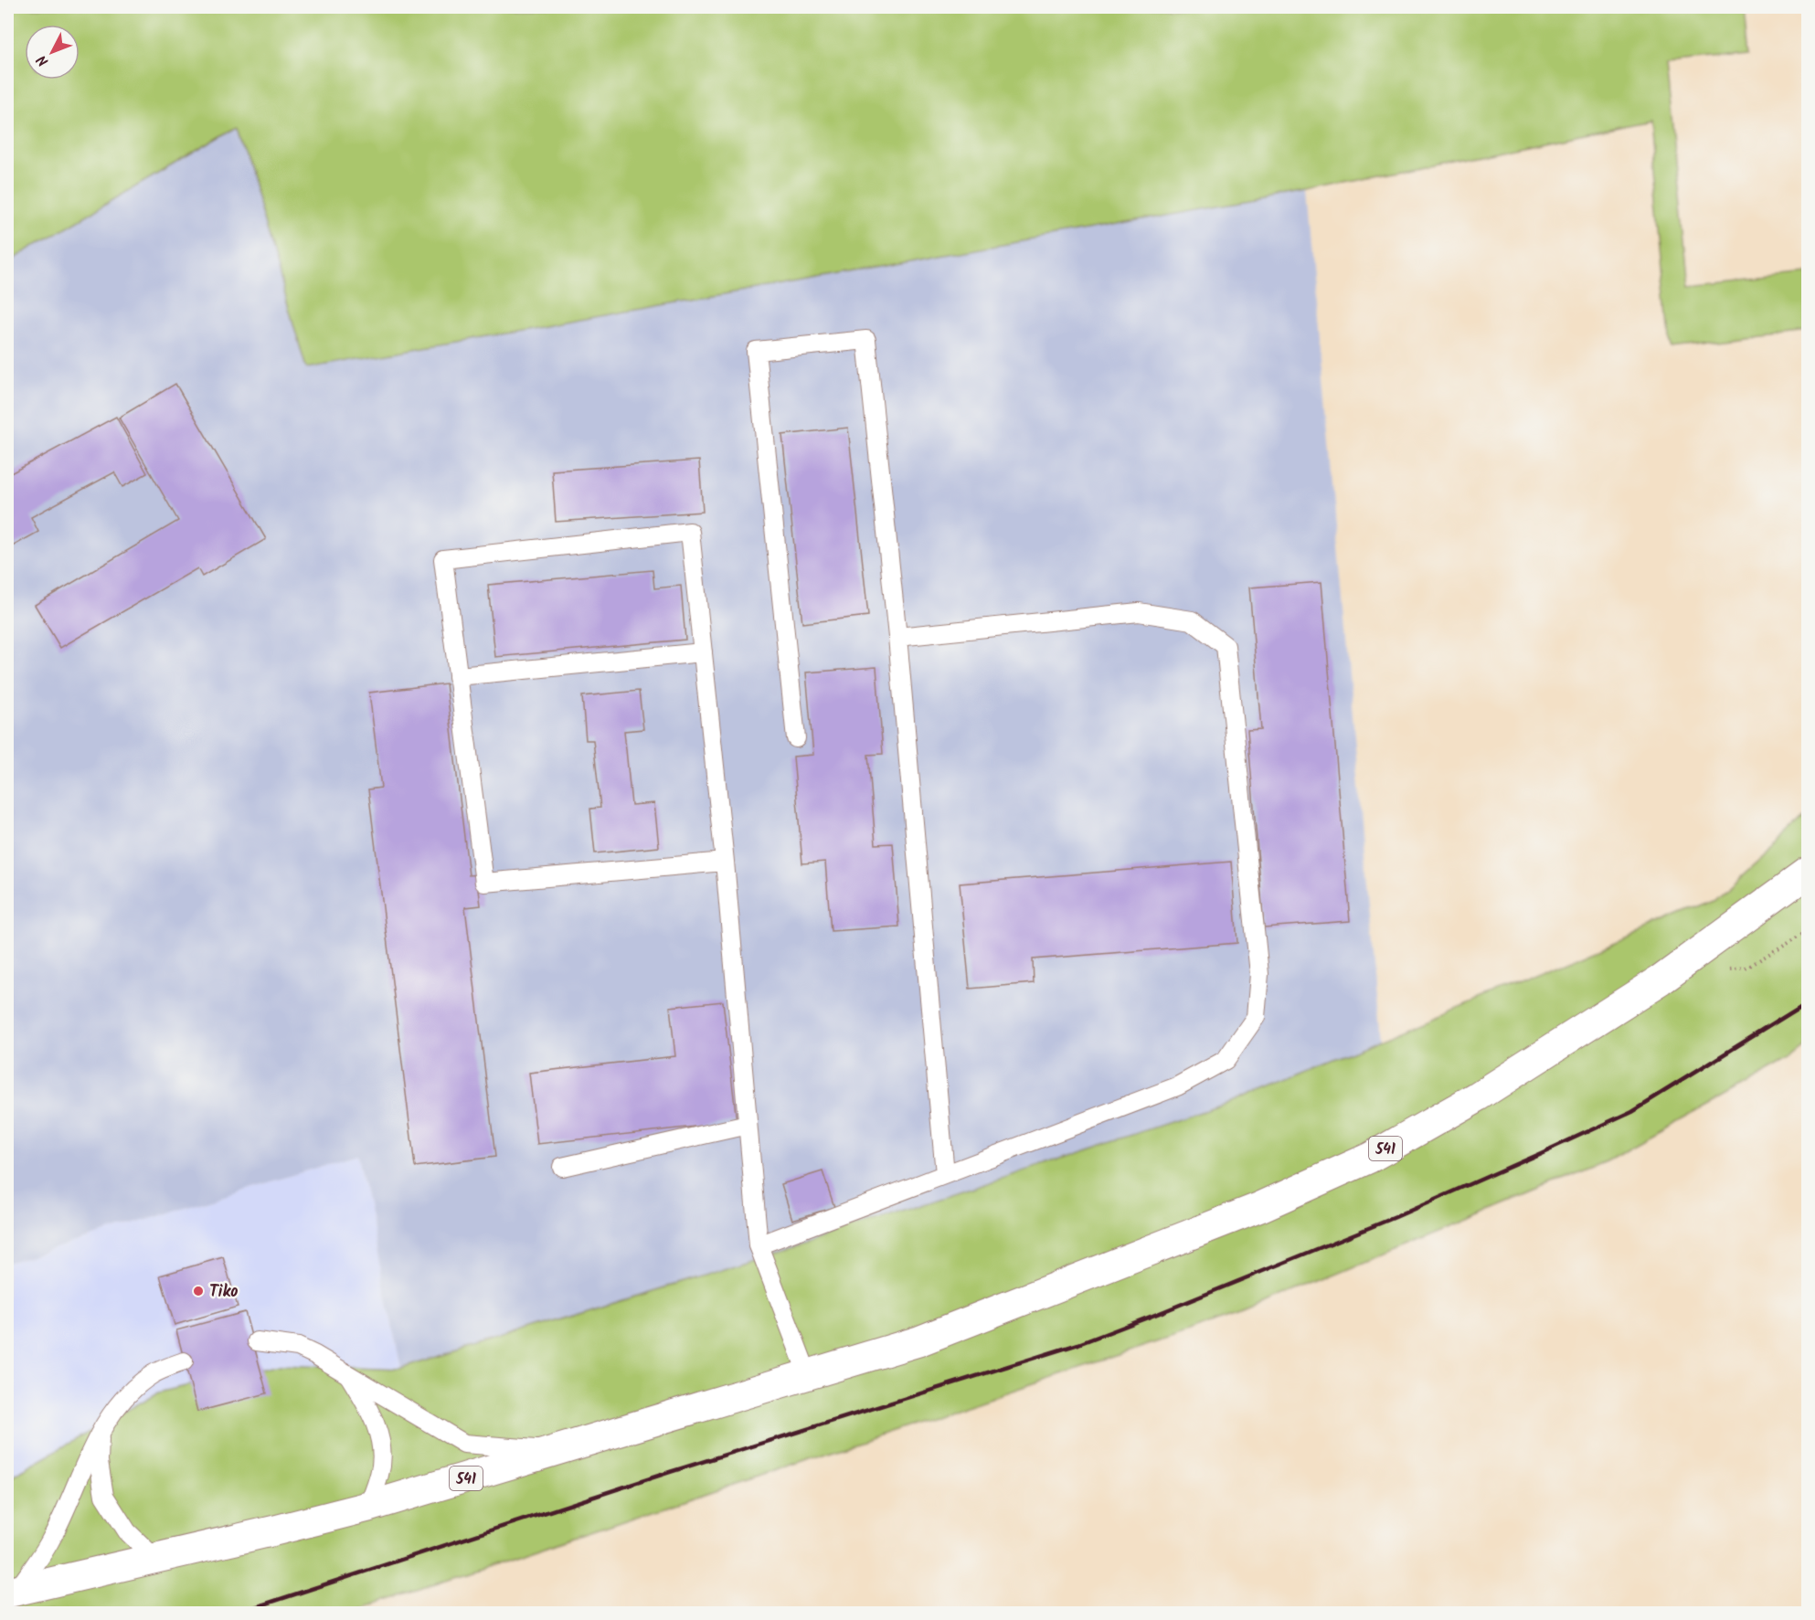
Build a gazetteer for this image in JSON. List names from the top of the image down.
{
  "streets": {
    "main road": ["541"]
  },
  "places": ["Tiko"],
  "north": "bottom left"
}
